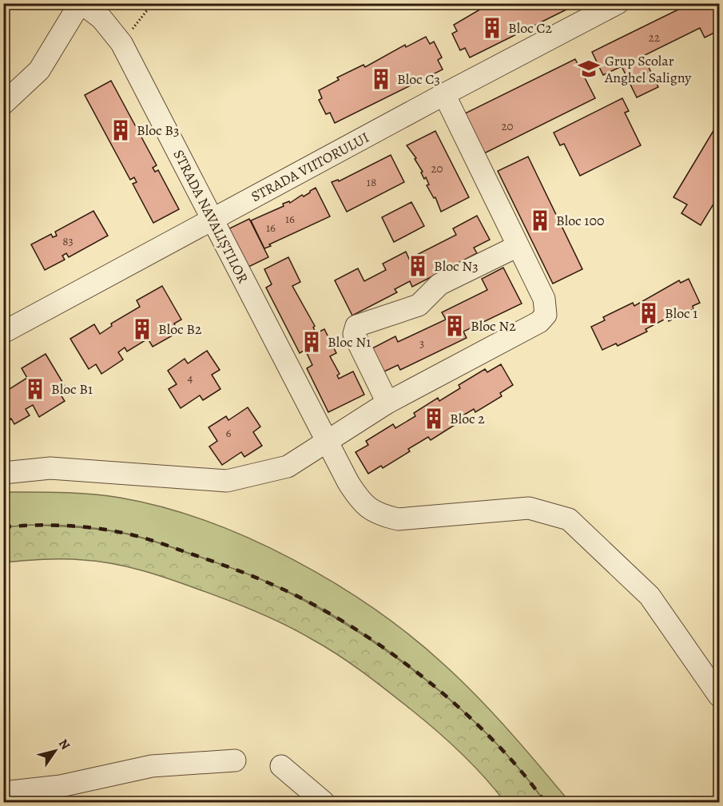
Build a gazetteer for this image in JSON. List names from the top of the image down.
{
  "streets": {
    "street": ["STRADA VIITORULUI", "STRADA NAVALIȘTILOR"]
  },
  "crossings": [
    ["STRADA VIITORULUI", "STRADA NAVALIȘTILOR"]
  ],
  "places": {
    "building": [
      "Bloc C2",
      "Bloc C3",
      "Bloc B3",
      "Bloc 100",
      "Bloc N3",
      "Bloc 1",
      "Bloc N2",
      "Bloc B2",
      "Bloc N1",
      "Bloc B1",
      "Bloc 2"
    ],
    "school or university": ["Grup Scolar Anghel Saligny"]
  },
  "house_numbers": [
    "22",
    "20",
    "20",
    "18",
    "16",
    "16",
    "83",
    "3",
    "4",
    "6"
  ],
  "north": "top right"
}
